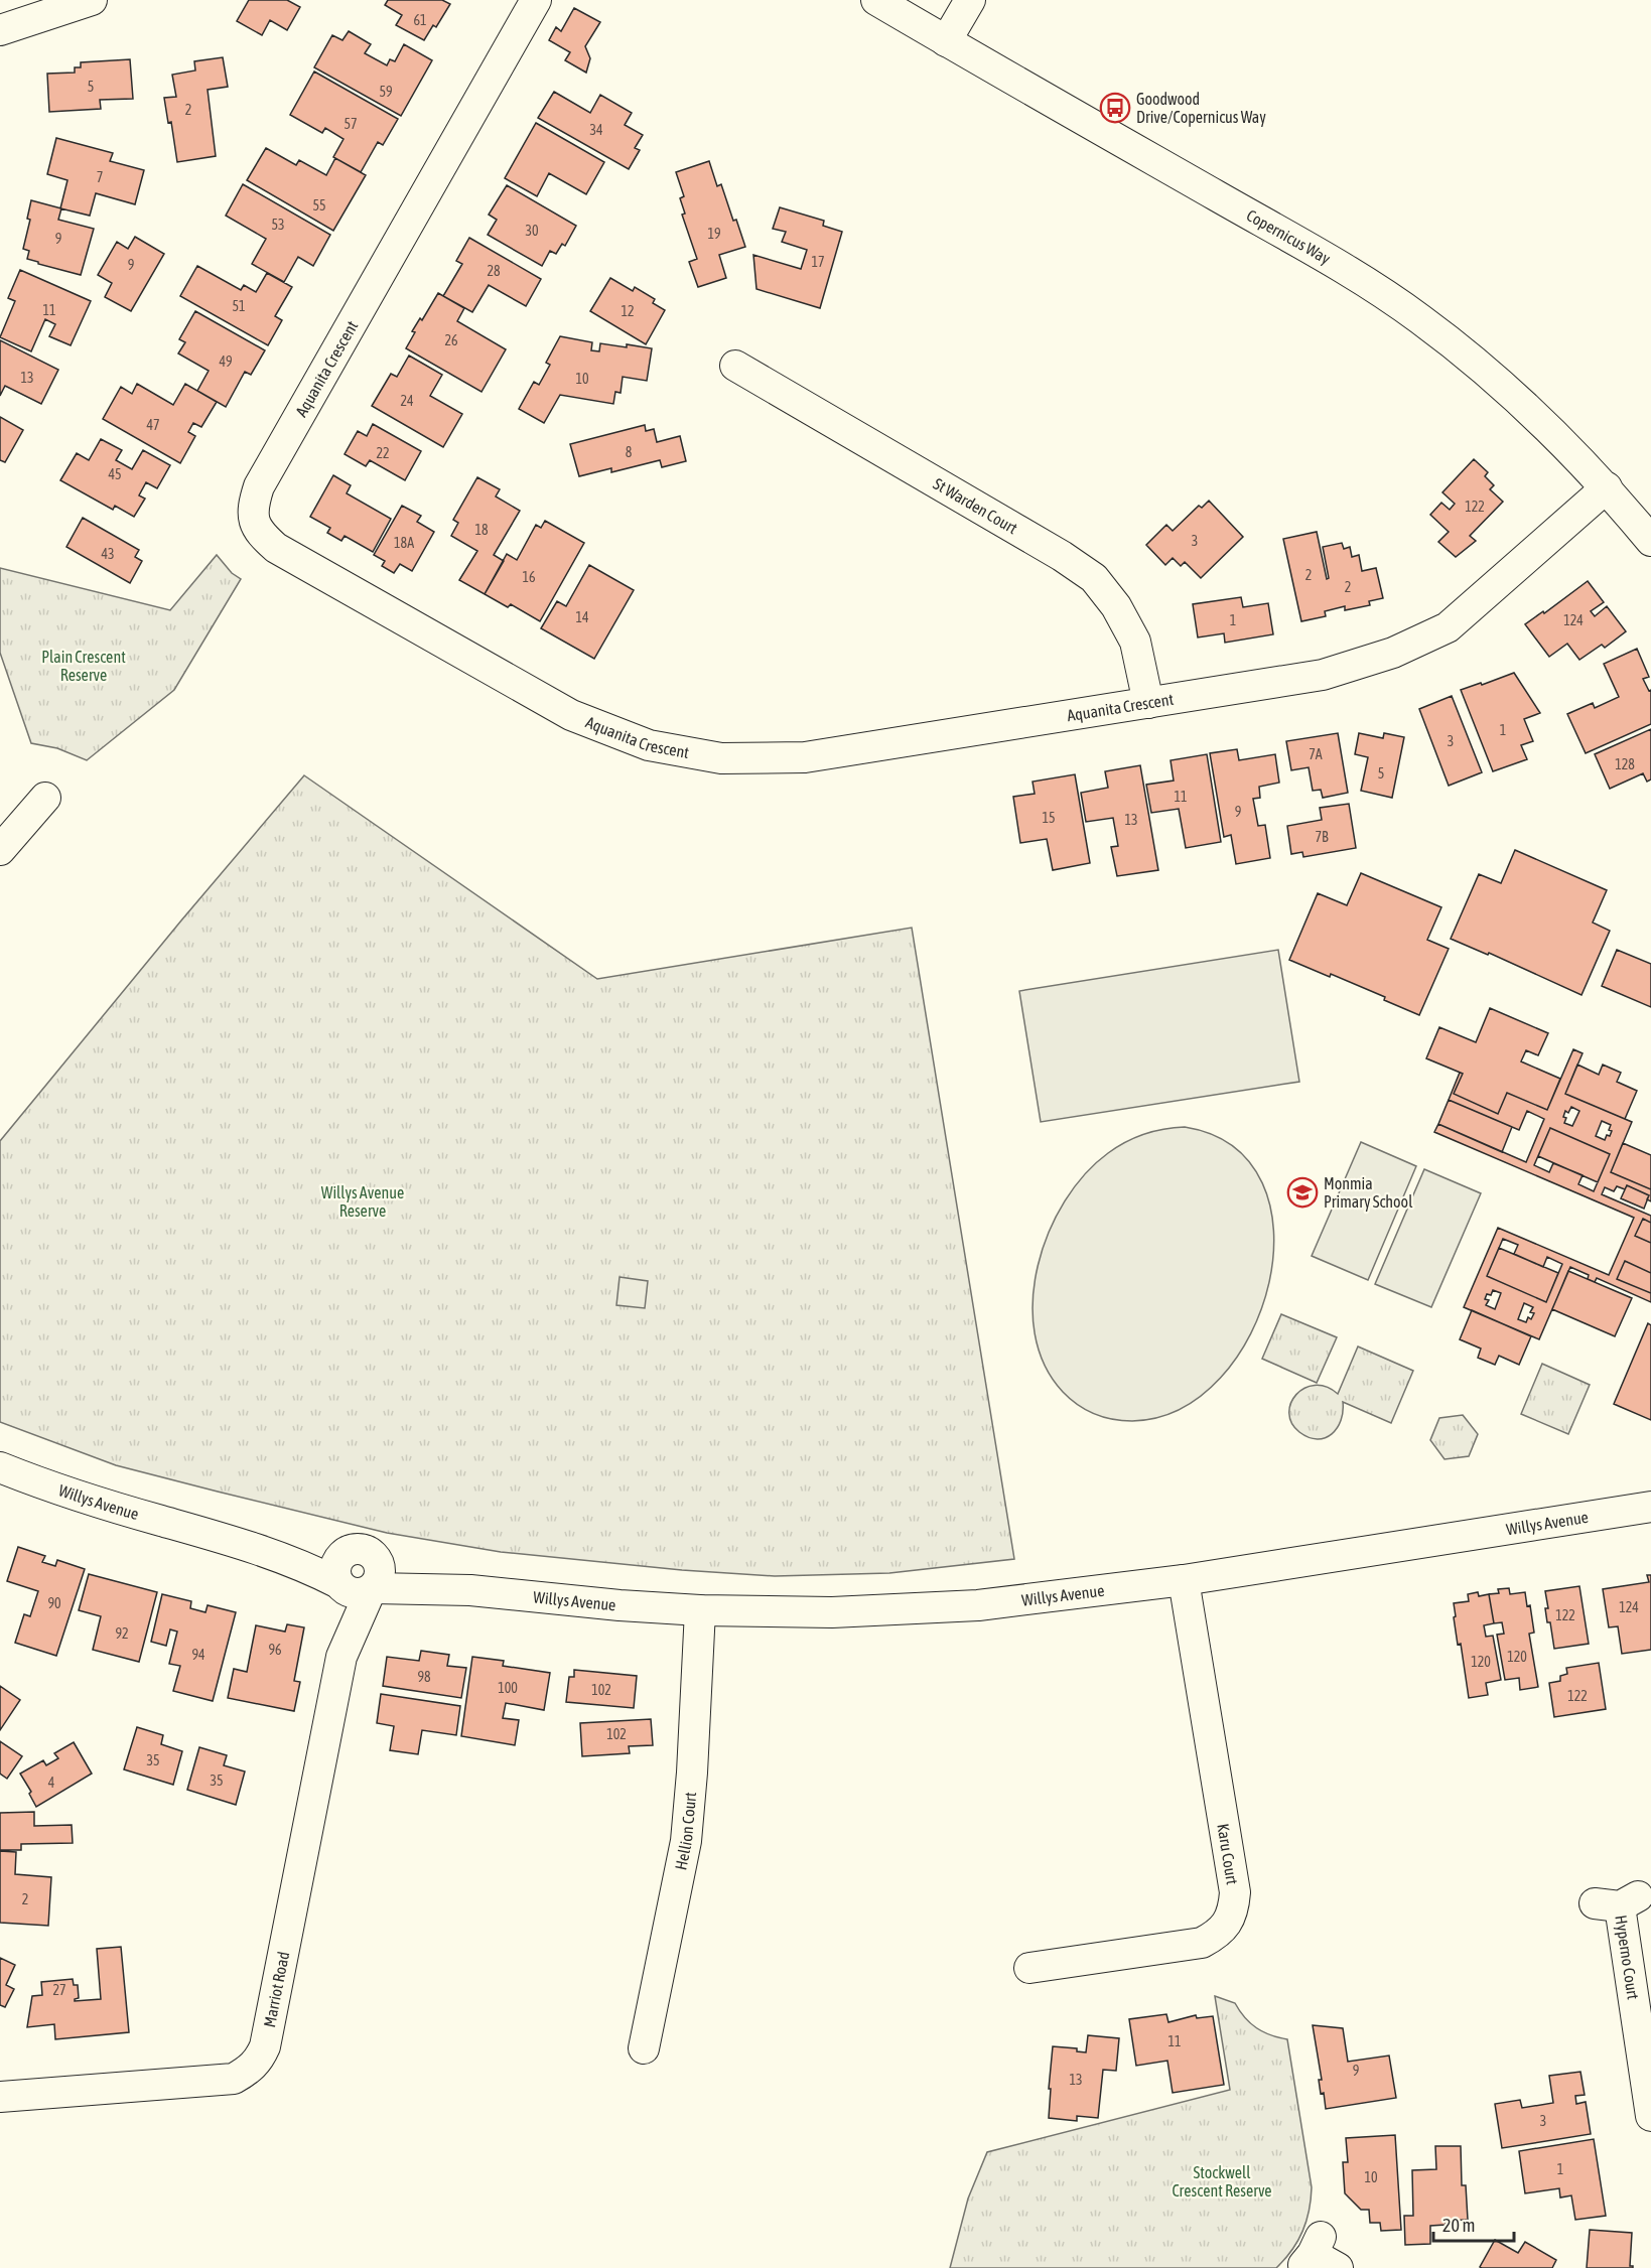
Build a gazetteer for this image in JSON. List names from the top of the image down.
{
  "streets": {
    "street": [
      "Copernicus Way",
      "Aquanita Crescent",
      "St Warden Court",
      "Willys Avenue",
      "Hellion Court",
      "Karu Court",
      "Hyperno Court",
      "Marriot Road"
    ]
  },
  "crossings": [
    ["Copernicus Way", "Aquanita Crescent"],
    ["Aquanita Crescent", "St Warden Court"],
    ["Willys Avenue", "Hellion Court"],
    ["Willys Avenue", "Karu Court"],
    ["Willys Avenue", "Marriot Road"]
  ],
  "parks": ["Plain Crescent Reserve", "Willys Avenue Reserve", "Stockwell Crescent Reserve"],
  "places": {
    "bus stop": ["Goodwood Drive/Copernicus Way"],
    "school or university": ["Monmia Primary School"]
  },
  "house_numbers": [
    "61",
    "5",
    "59",
    "2",
    "57",
    "34",
    "7",
    "55",
    "53",
    "30",
    "19",
    "9",
    "17",
    "9",
    "28",
    "51",
    "11",
    "12",
    "26",
    "49",
    "13",
    "10",
    "24",
    "47",
    "8",
    "22",
    "45",
    "122",
    "18",
    "3",
    "18A",
    "43",
    "2",
    "16",
    "2",
    "14",
    "1",
    "124",
    "1",
    "3",
    "7A",
    "128",
    "5",
    "11",
    "9",
    "15",
    "13",
    "7B",
    "90",
    "124",
    "122",
    "92",
    "96",
    "94",
    "120",
    "120",
    "98",
    "100",
    "102",
    "122",
    "102",
    "35",
    "35",
    "4",
    "2",
    "27",
    "11",
    "9",
    "13",
    "3",
    "1",
    "10"
  ],
  "scale_bar": "20 m"
}
